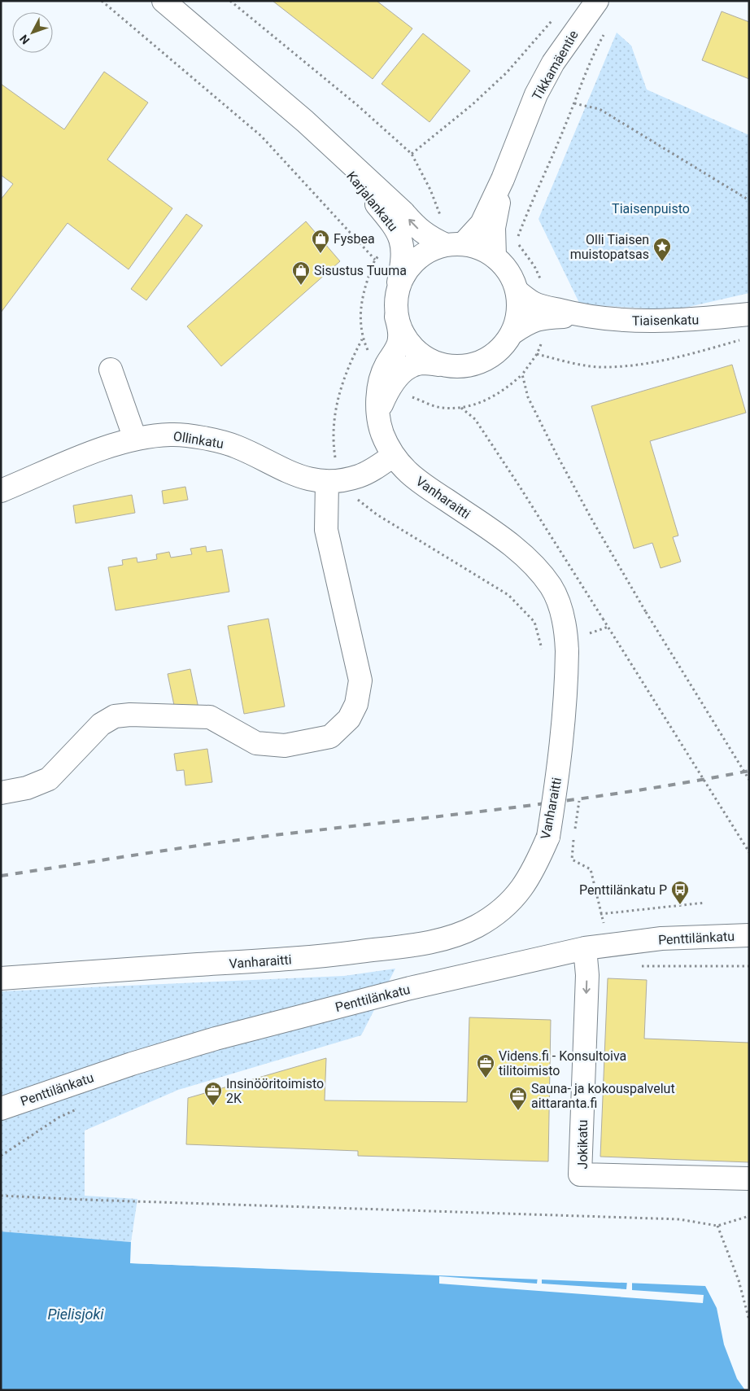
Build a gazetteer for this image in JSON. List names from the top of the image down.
{
  "streets": {
    "street": [
      "Tikkamäentie",
      "Karjalankatu",
      "Tiaisenkatu",
      "Ollinkatu",
      "Vanharaitti",
      "Penttilänkatu",
      "Jokikatu"
    ]
  },
  "crossings": [
    ["Tikkamäentie", "Karjalankatu"],
    ["Tikkamäentie", "Tiaisenkatu"],
    ["Tikkamäentie", "Vanharaitti"],
    ["Karjalankatu", "Tiaisenkatu"],
    ["Karjalankatu", "Vanharaitti"],
    ["Tiaisenkatu", "Vanharaitti"],
    ["Ollinkatu", "Vanharaitti"],
    ["Penttilänkatu", "Jokikatu"]
  ],
  "water": ["Pielisjoki"],
  "parks": ["Tiaisenpuisto"],
  "places": {
    "shop": ["Fysbea", "Sisustus Tuuma"],
    "place": ["Olli Tiaisen muistopatsas"],
    "bus stop": ["Penttilänkatu P"],
    "office": ["Videns.fi - Konsultoiva tilitoimisto", "Insinööritoimisto 2K", "Sauna- ja kokouspalvelut aittaranta.fi"]
  },
  "north": "bottom left"
}
